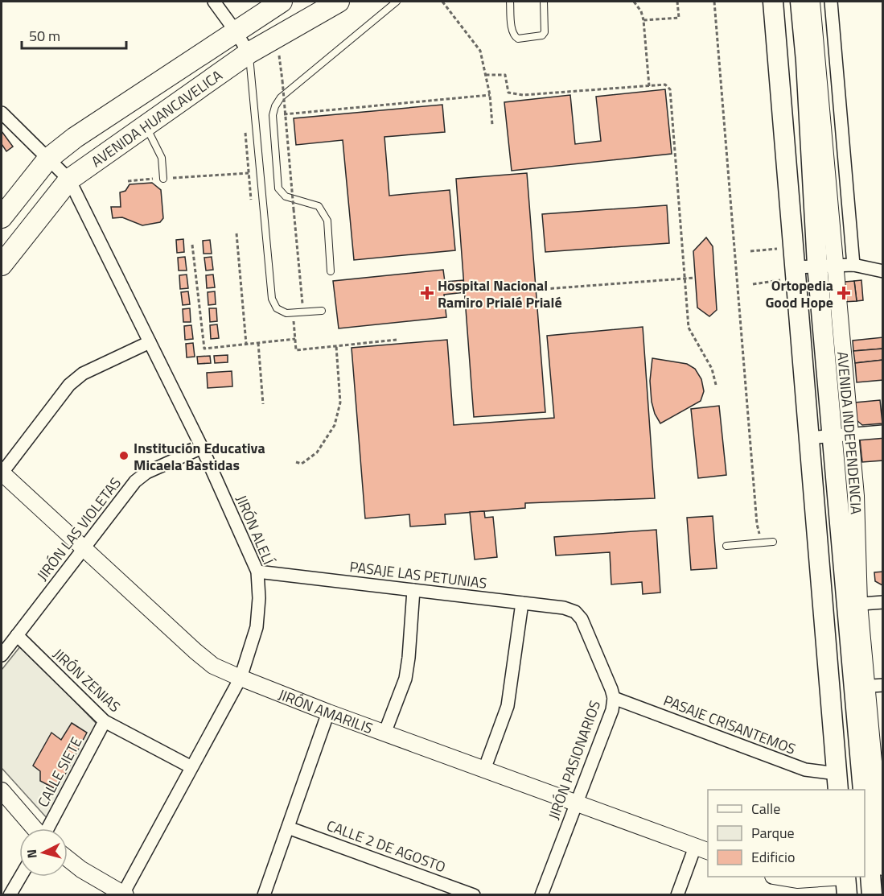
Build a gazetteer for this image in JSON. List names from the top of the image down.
{
  "streets": {
    "highway": ["AVENIDA HUANCAVELICA"],
    "main road": ["AVENIDA INDEPENDENCIA"],
    "street": [
      "JIRÓN LAS VIOLETAS",
      "JIRÓN ALELÍ",
      "PASAJE LAS PETUNIAS",
      "JIRÓN ZENIAS",
      "JIRÓN AMARILIS",
      "PASAJE CRISANTEMOS",
      "JIRÓN PASIONARIOS",
      "CALLE SIETE",
      "CALLE 2 DE AGOSTO"
    ]
  },
  "crossings": [
    ["AVENIDA HUANCAVELICA", "JIRÓN ALELÍ"],
    ["JIRÓN LAS VIOLETAS", "JIRÓN ALELÍ"],
    ["JIRÓN LAS VIOLETAS", "JIRÓN ZENIAS"],
    ["JIRÓN LAS VIOLETAS", "JIRÓN AMARILIS"],
    ["JIRÓN ALELÍ", "PASAJE LAS PETUNIAS"],
    ["JIRÓN ALELÍ", "JIRÓN ZENIAS"],
    ["JIRÓN ALELÍ", "JIRÓN AMARILIS"],
    ["PASAJE LAS PETUNIAS", "JIRÓN PASIONARIOS"],
    ["JIRÓN ZENIAS", "CALLE SIETE"],
    ["JIRÓN AMARILIS", "JIRÓN PASIONARIOS"],
    ["PASAJE CRISANTEMOS", "JIRÓN PASIONARIOS"]
  ],
  "places": {
    "health": ["Hospital Nacional Ramiro Prialé Prialé", "Ortopedia Good Hope"],
    "other": ["Institución Educativa Micaela Bastidas"]
  },
  "legend": ["Calle", "Parque", "Edificio"],
  "scale_bar": "50 m",
  "north": "left"
}
